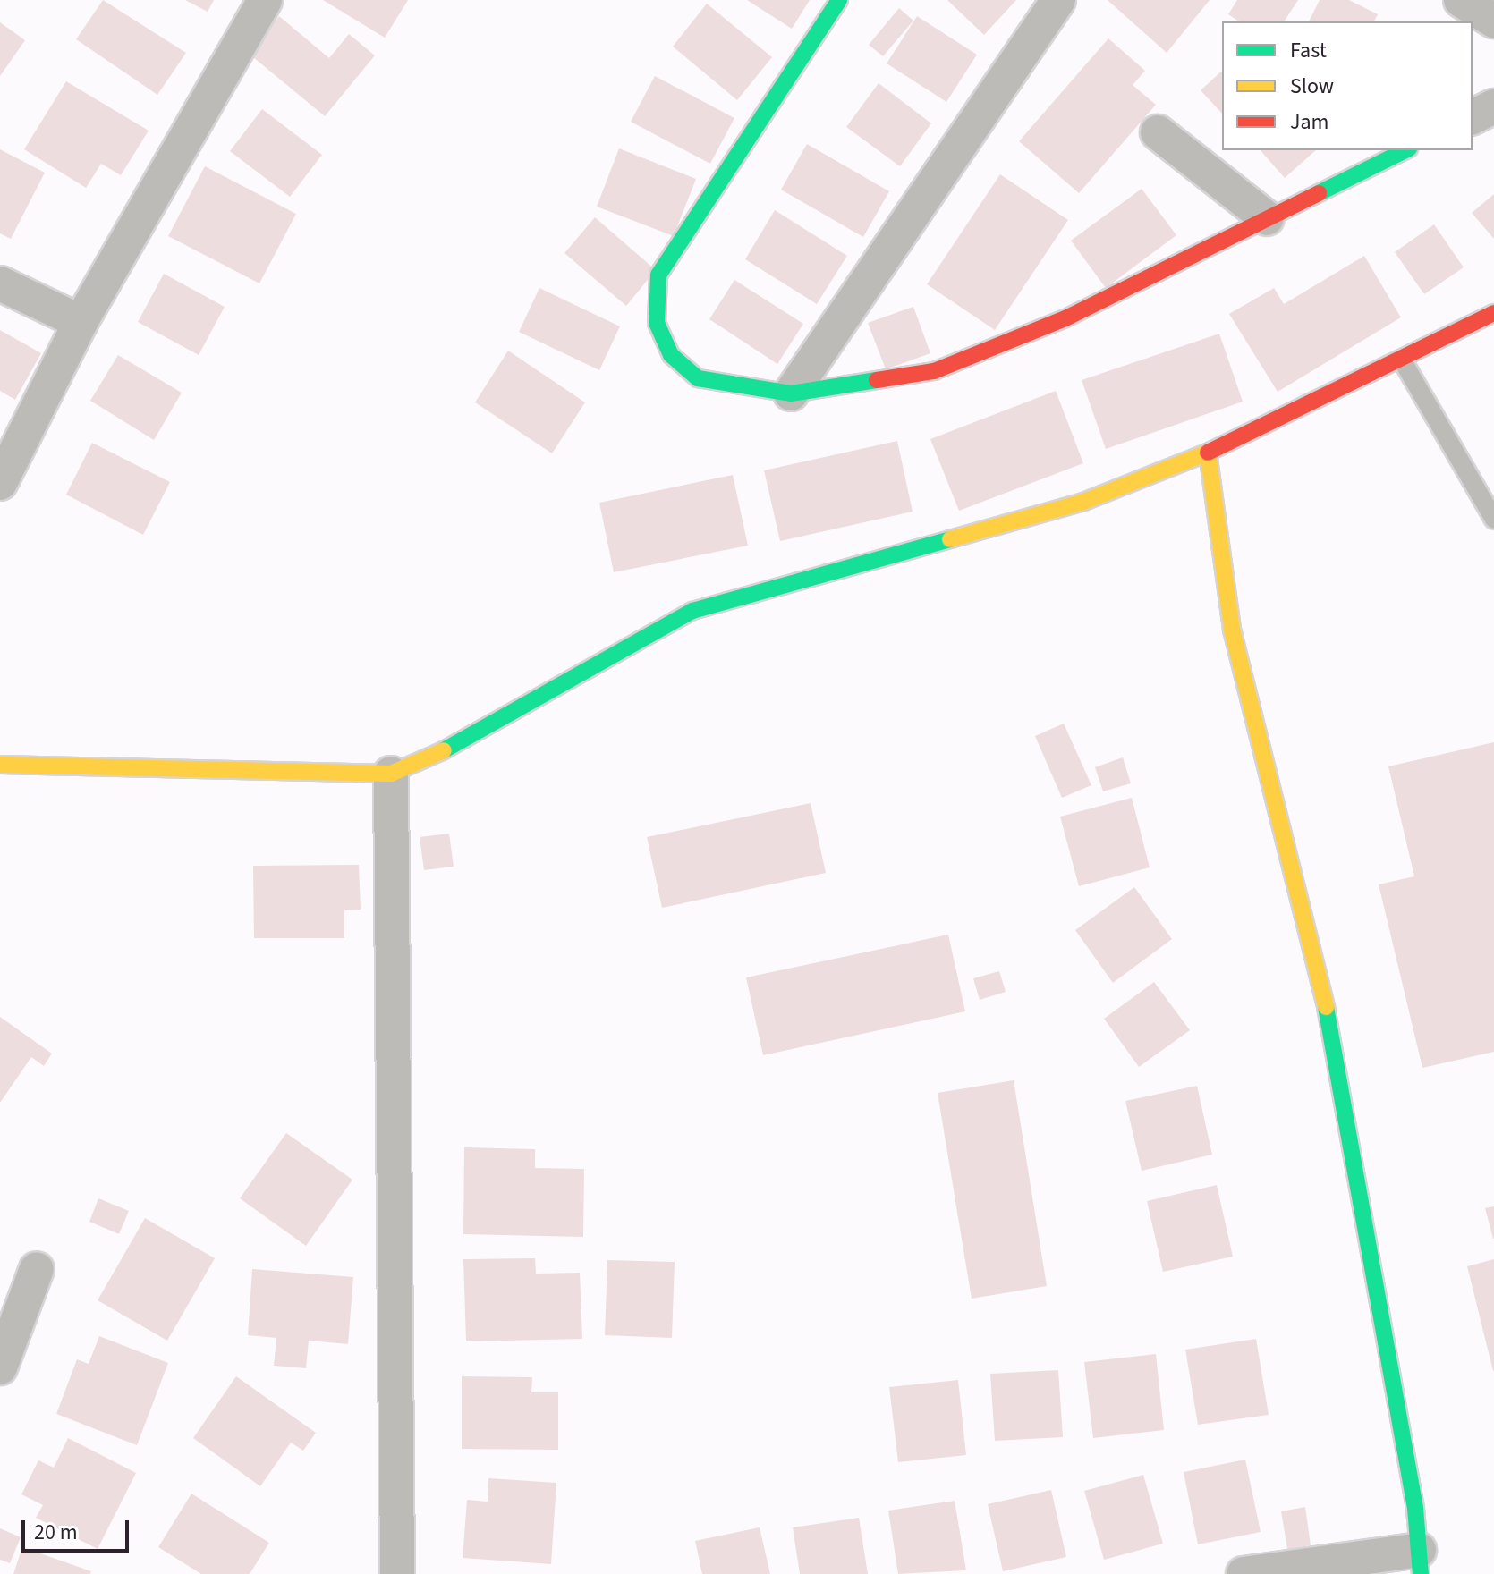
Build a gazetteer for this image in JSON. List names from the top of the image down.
{
  "legend": ["Fast", "Slow", "Jam"],
  "scale_bar": "20 m"
}
